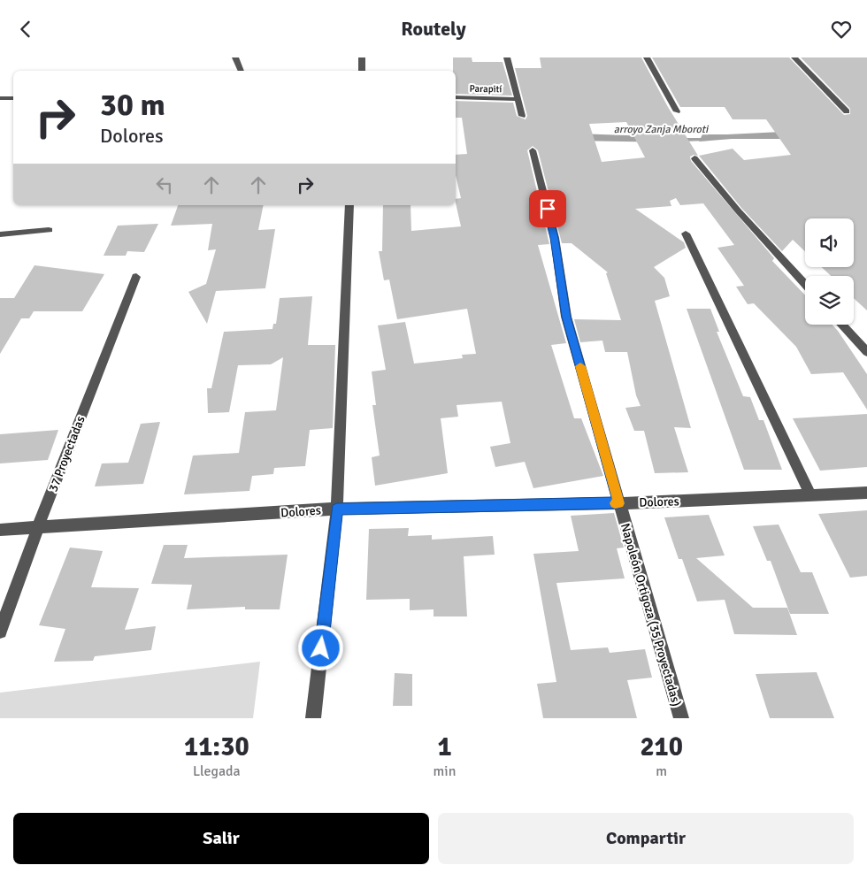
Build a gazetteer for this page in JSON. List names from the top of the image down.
{
  "streets": {
    "street": [
      "Parapití",
      "37 Proyectadas",
      "Dolores",
      "Napoleón Ortigoza (35 Proyectadas)"
    ]
  },
  "crossings": [
    ["37 Proyectadas", "Dolores"],
    ["Dolores", "Napoleón Ortigoza (35 Proyectadas)"]
  ],
  "water": ["arroyo Zanja Mboroti"],
  "page": {
    "header": "Routely",
    "turn": ["30 m", "Dolores"],
    "eta": [
      "11:30",
      "Llegada",
      "1",
      "min",
      "210",
      "m"
    ],
    "buttons": ["Salir", "Compartir"]
  }
}
